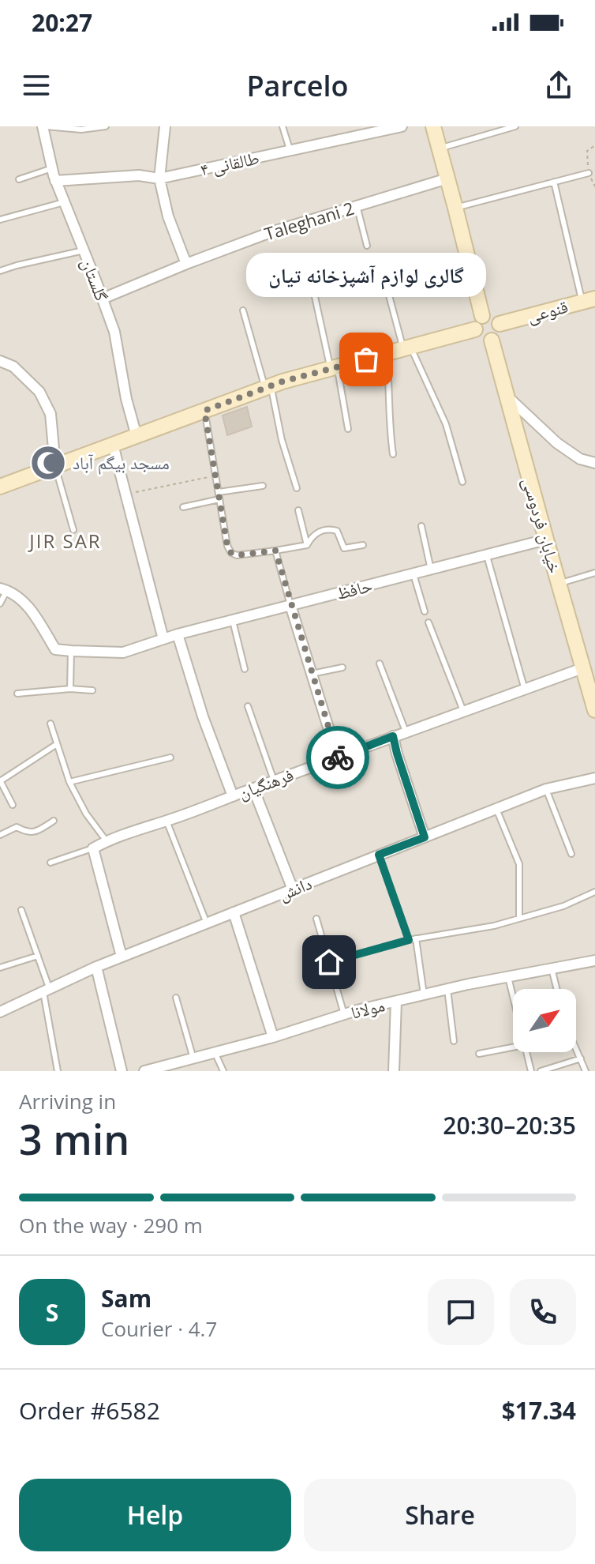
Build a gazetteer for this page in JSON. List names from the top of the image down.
{
  "streets": {
    "main road": ["قنوعی", "خیابان فردوسی"],
    "street": [
      "طالقانی ۴",
      "Taleghani 2",
      "گلستان",
      "حافظ",
      "فرهنگیان",
      "دانش",
      "مولانا"
    ]
  },
  "crossings": [
    ["طالقانی ۴", "گلستان"],
    ["Taleghani 2", "گلستان"],
    ["قنوعی", "خیابان فردوسی"],
    ["خیابان فردوسی", "حافظ"],
    ["خیابان فردوسی", "فرهنگیان"]
  ],
  "districts": ["JIR SAR"],
  "places": {
    "other": ["گالری لوازم آشپزخانه تیان"],
    "mosque": ["مسجد بیگم آباد"]
  },
  "north": "top right",
  "page": {
    "status": "20:27",
    "header": "Parcelo",
    "bubble": "گالری لوازم آشپزخانه تیان",
    "heading": ["3 min", "Arriving in", "20:30–20:35"],
    "panel": [
      "Sam",
      "Courier · 4.7",
      "Order #6582",
      "$17.34"
    ],
    "bar": "On the way · 290 m",
    "round": "S",
    "buttons": ["Help", "Share"]
  }
}
